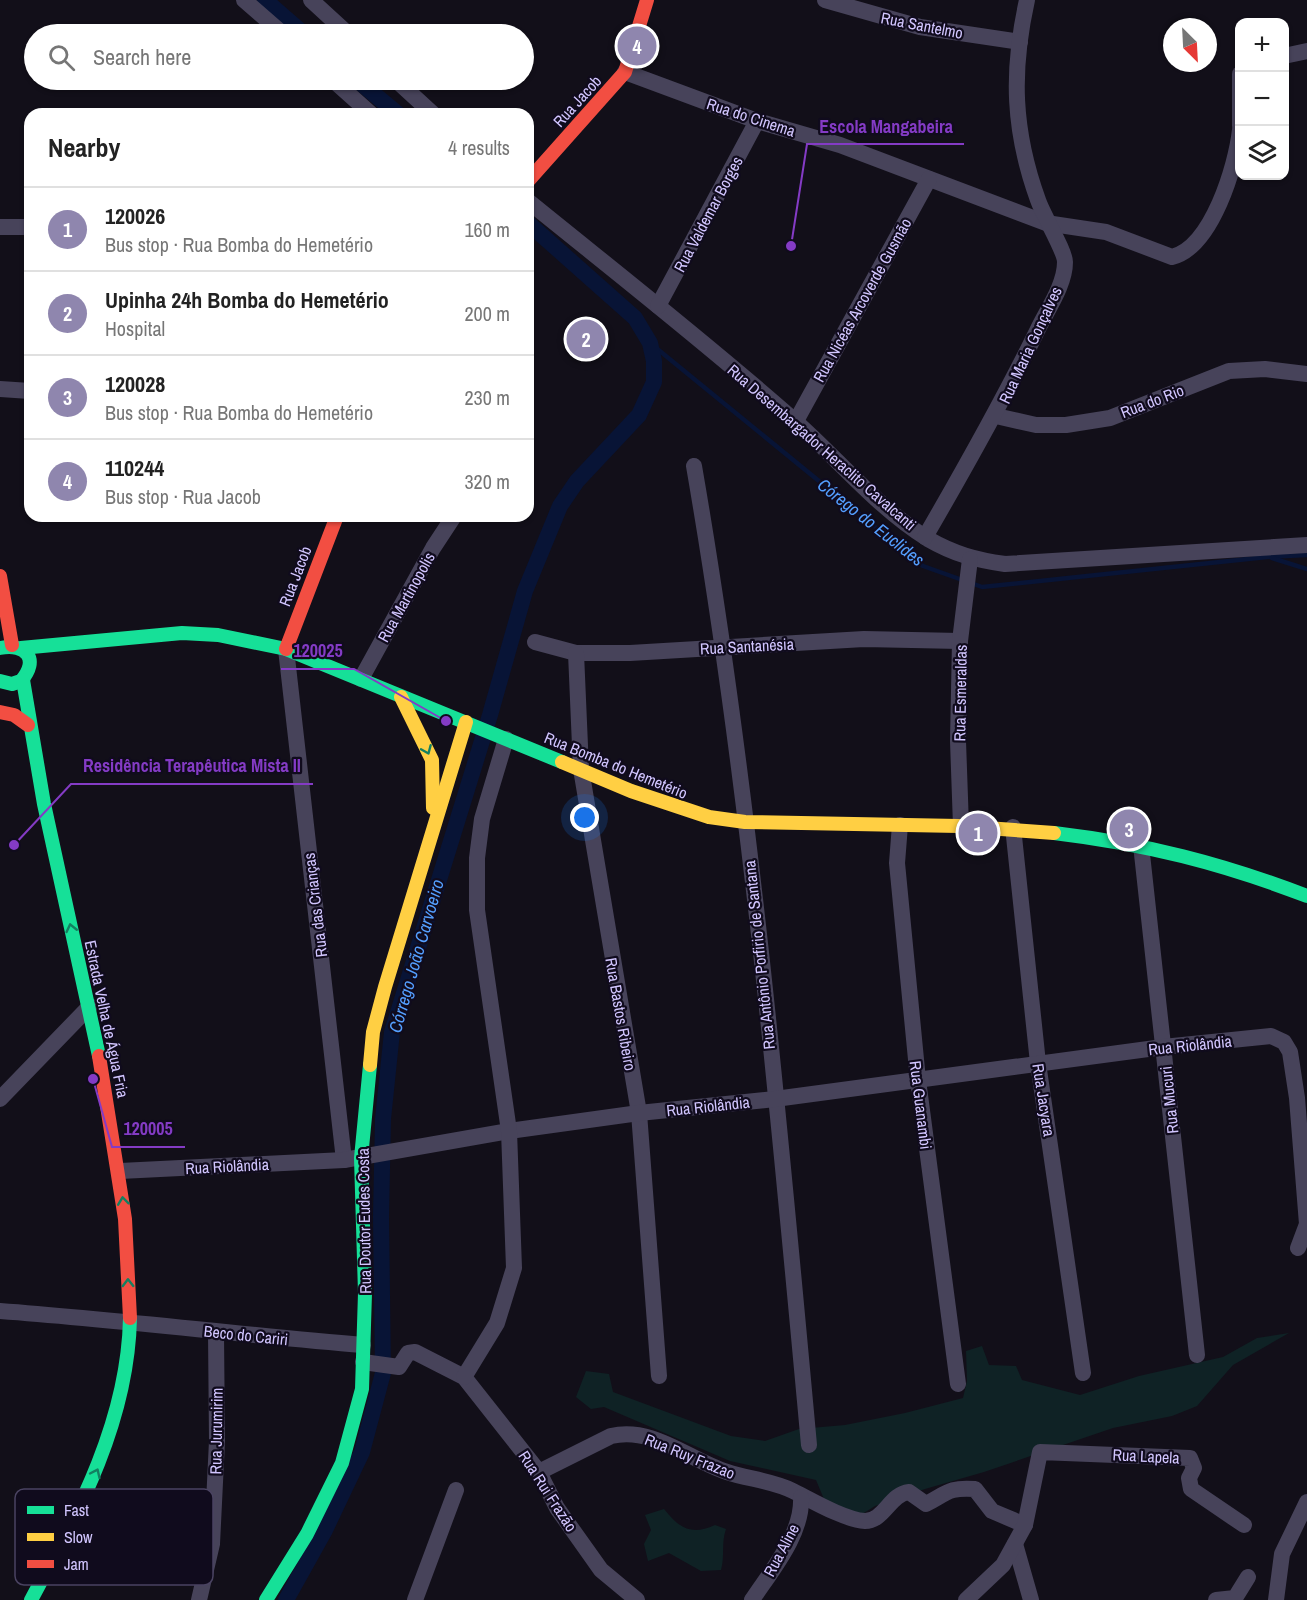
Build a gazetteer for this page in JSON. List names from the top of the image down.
{
  "streets": {
    "main road": [
      "Rua Jacob",
      "Rua Bomba do Hemetério",
      "Estrada Velha de Água Fria",
      "Rua Doutor Eudes Costa"
    ],
    "street": [
      "Rua Santelmo",
      "Rua do Cinema",
      "Rua Valdemar Borges",
      "Rua Nicéas Arcoverde Gusmão",
      "Rua Maria Gonçalves",
      "Rua do Rio",
      "Rua Desembargador Heraclito Cavalcanti",
      "Rua Martinopolis",
      "Rua Santanésia",
      "Rua Esmeraldas",
      "Rua das Crianças",
      "Rua Antônio Porfirio de Santana",
      "Rua Bastos Ribeiro",
      "Rua Riolândia",
      "Rua Jacyara",
      "Rua Mucuri",
      "Rua Guanambi",
      "Beco do Cariri",
      "Rua Jurumirim",
      "Rua Ruy Frazao",
      "Rua Lapela",
      "Rua Rui Frazão",
      "Rua Aline"
    ]
  },
  "crossings": [
    ["Rua Santelmo", "Rua Maria Gonçalves"],
    ["Rua Jacob", "Rua do Cinema"],
    ["Rua Jacob", "Rua Bomba do Hemetério"],
    ["Rua Jacob", "Rua das Crianças"],
    ["Rua do Cinema", "Rua Valdemar Borges"],
    ["Rua do Cinema", "Rua Nicéas Arcoverde Gusmão"],
    ["Rua do Cinema", "Rua Maria Gonçalves"],
    ["Rua Valdemar Borges", "Rua Desembargador Heraclito Cavalcanti"],
    ["Rua Nicéas Arcoverde Gusmão", "Rua Desembargador Heraclito Cavalcanti"],
    ["Rua Maria Gonçalves", "Rua do Rio"],
    ["Rua Maria Gonçalves", "Rua Desembargador Heraclito Cavalcanti"],
    ["Rua Desembargador Heraclito Cavalcanti", "Rua Esmeraldas"],
    ["Rua Martinopolis", "Rua Bomba do Hemetério"],
    ["Rua Santanésia", "Rua Esmeraldas"],
    ["Rua Santanésia", "Rua Antônio Porfirio de Santana"],
    ["Rua Santanésia", "Rua Bastos Ribeiro"],
    ["Rua Esmeraldas", "Rua Bomba do Hemetério"],
    ["Rua Bomba do Hemetério", "Rua das Crianças"],
    ["Rua Bomba do Hemetério", "Rua Antônio Porfirio de Santana"],
    ["Rua Bomba do Hemetério", "Rua Bastos Ribeiro"],
    ["Rua Bomba do Hemetério", "Rua Jacyara"],
    ["Rua Bomba do Hemetério", "Rua Mucuri"],
    ["Rua Bomba do Hemetério", "Rua Guanambi"],
    ["Rua Bomba do Hemetério", "Rua Doutor Eudes Costa"],
    ["Rua das Crianças", "Rua Riolândia"],
    ["Rua das Crianças", "Rua Doutor Eudes Costa"],
    ["Rua Antônio Porfirio de Santana", "Rua Riolândia"],
    ["Rua Bastos Ribeiro", "Rua Riolândia"],
    ["Estrada Velha de Água Fria", "Rua Riolândia"],
    ["Estrada Velha de Água Fria", "Beco do Cariri"],
    ["Rua Riolândia", "Rua Jacyara"],
    ["Rua Riolândia", "Rua Mucuri"],
    ["Rua Riolândia", "Rua Guanambi"],
    ["Rua Riolândia", "Rua Doutor Eudes Costa"],
    ["Rua Doutor Eudes Costa", "Beco do Cariri"],
    ["Beco do Cariri", "Rua Jurumirim"],
    ["Beco do Cariri", "Rua Rui Frazão"],
    ["Rua Ruy Frazao", "Rua Lapela"],
    ["Rua Ruy Frazao", "Rua Rui Frazão"],
    ["Rua Ruy Frazao", "Rua Aline"]
  ],
  "one_way": ["Estrada Velha de Água Fria"],
  "water": ["Córego do Euclides", "Córrego João Carvoeiro"],
  "places": [
    "Escola Mangabeira",
    "120025",
    "Residência Terapêutica Mista II",
    "120005"
  ],
  "legend": ["Fast", "Slow", "Jam"],
  "north": "bottom right",
  "page": {
    "map_buttons": ["+", "−"],
    "pins": [
      "4",
      "2",
      "3",
      "1"
    ],
    "search": "Search here",
    "heading": ["Nearby", "4 results"],
    "list": [
      {
        "mark": "1",
        "name": "120026",
        "note": "Bus stop · Rua Bomba do Hemetério",
        "value": "160 m"
      },
      {
        "mark": "2",
        "name": "Upinha 24h Bomba do Hemetério",
        "note": "Hospital",
        "value": "200 m"
      },
      {
        "mark": "3",
        "name": "120028",
        "note": "Bus stop · Rua Bomba do Hemetério",
        "value": "230 m"
      },
      {
        "mark": "4",
        "name": "110244",
        "note": "Bus stop · Rua Jacob",
        "value": "320 m"
      }
    ]
  }
}
